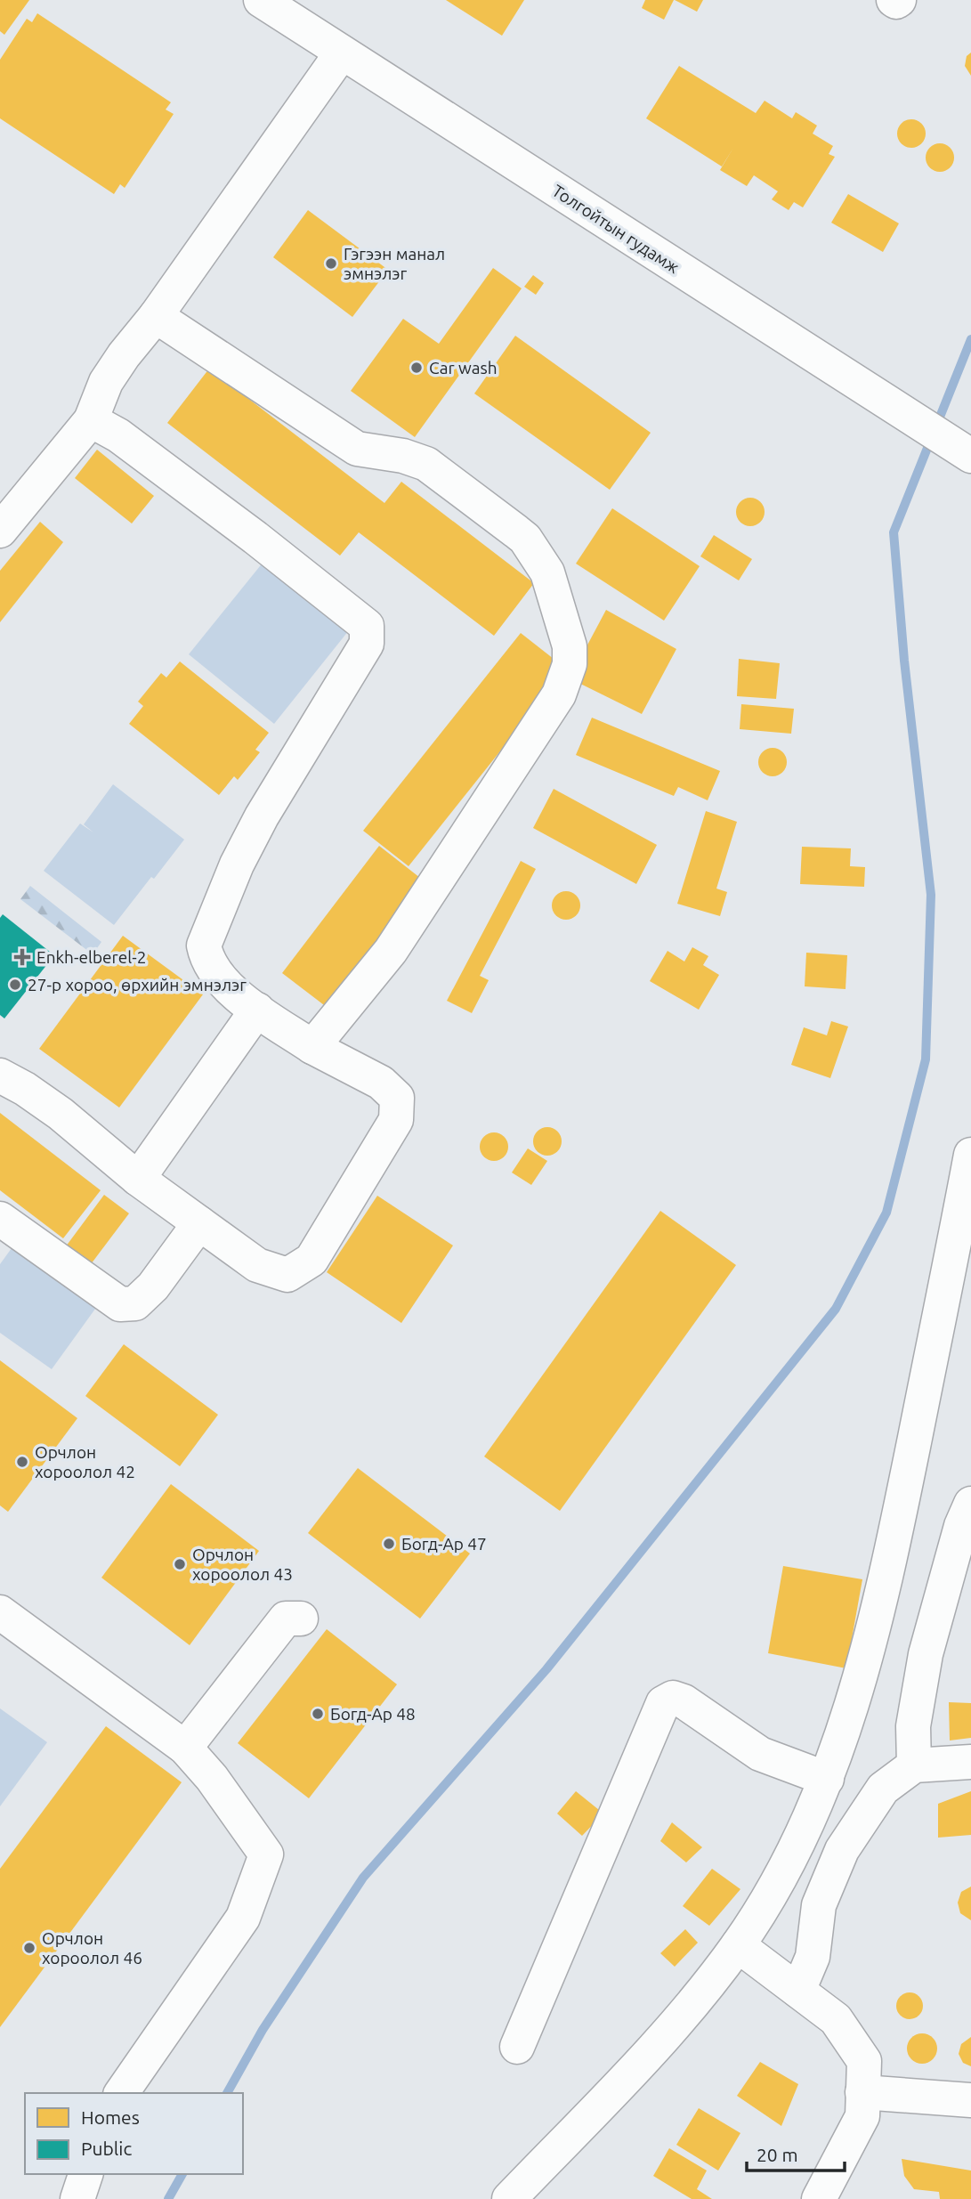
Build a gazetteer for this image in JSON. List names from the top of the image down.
{
  "streets": {
    "street": ["Толгойтын гудамж"]
  },
  "places": {
    "other": [
      "Гэгээн манал эмнэлэг",
      "Car wash",
      "27-р хороо, өрхийн эмнэлэг",
      "Орчлон хороолол 42",
      "Богд-Ар 47",
      "Орчлон хороолол 43",
      "Богд-Ар 48",
      "Орчлон хороолол 46"
    ],
    "health": ["Enkh-elberel-2"]
  },
  "legend": ["Homes", "Public"],
  "scale_bar": "20 m"
}
